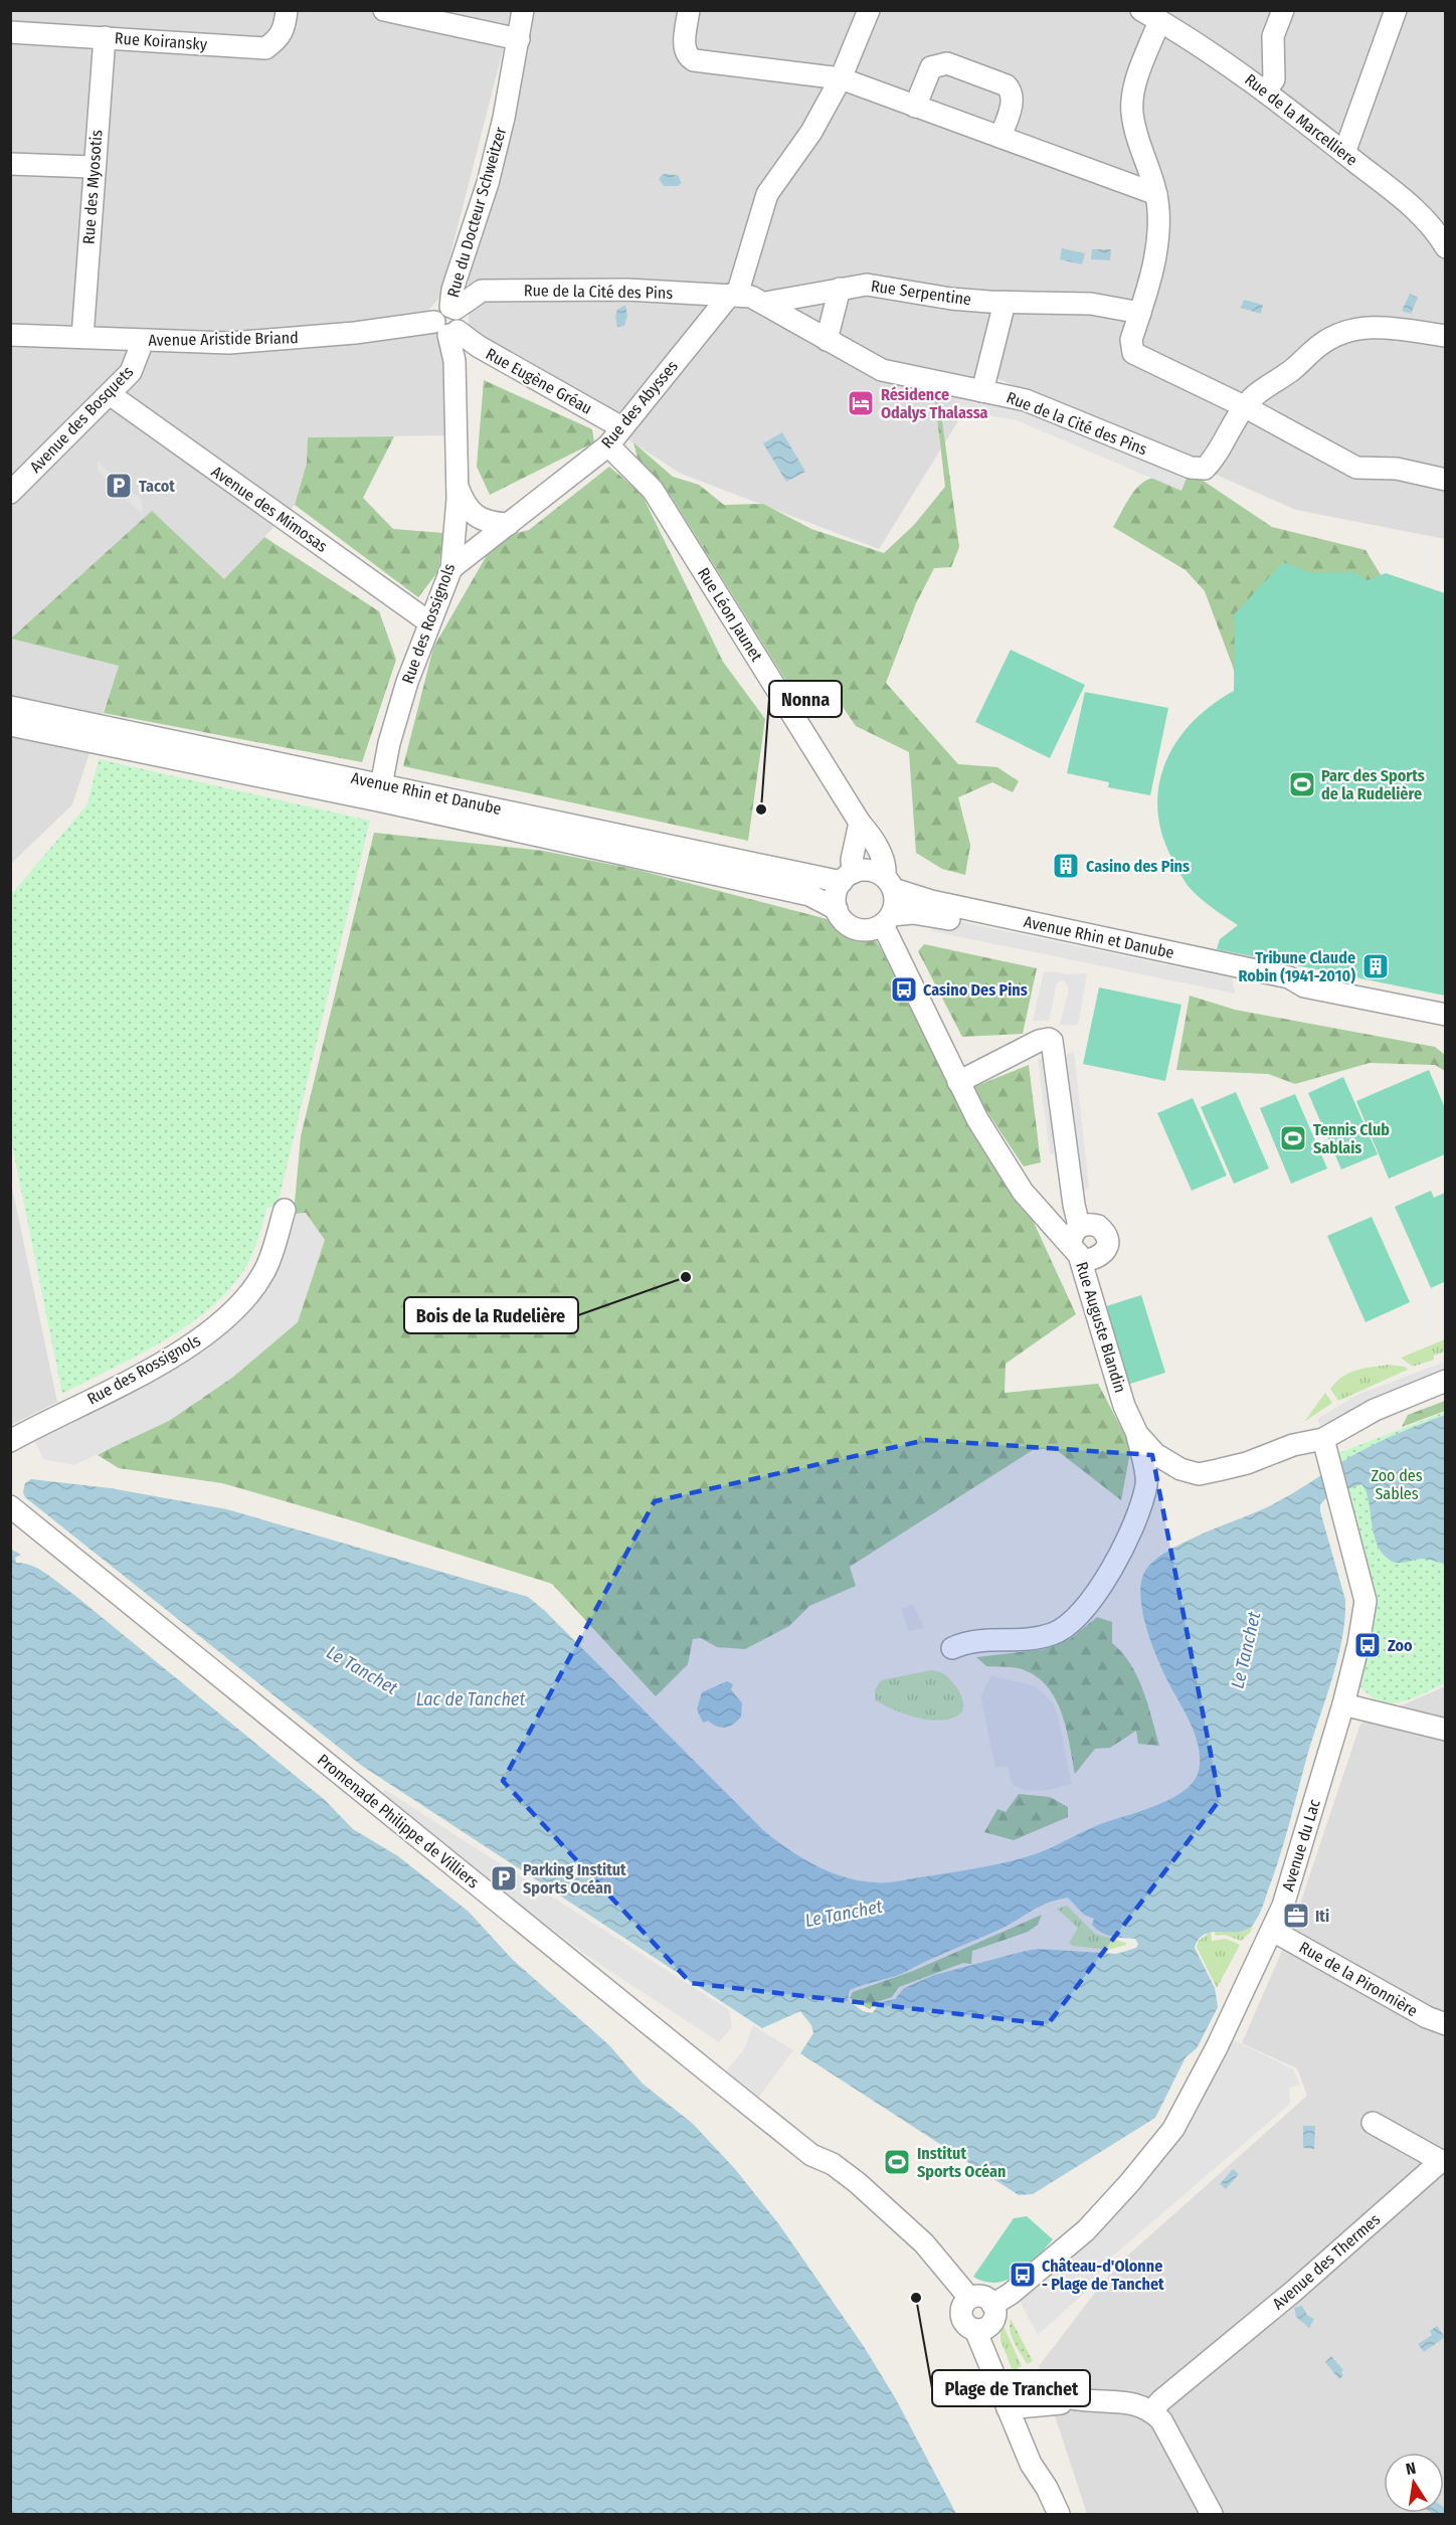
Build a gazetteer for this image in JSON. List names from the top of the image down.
{
  "streets": {
    "street": [
      "Rue Koiransky",
      "Rue de la Marcelliere",
      "Rue des Myosotis",
      "Rue du Docteur Schweitzer",
      "Rue de la Cité des Pins",
      "Rue Serpentine",
      "Avenue Aristide Briand",
      "Rue Eugène Gréau",
      "Rue des Abysses",
      "Avenue des Bosquets",
      "Avenue des Mimosas",
      "Rue Léon Jaunet",
      "Rue des Rossignols",
      "Avenue Rhin et Danube",
      "Rue Auguste Blandin",
      "Promenade Philippe de Villiers",
      "Avenue du Lac",
      "Rue de la Pironnière",
      "Avenue des Thermes"
    ]
  },
  "crossings": [
    ["Rue Koiransky", "Rue des Myosotis"],
    ["Rue des Myosotis", "Avenue Aristide Briand"],
    ["Rue du Docteur Schweitzer", "Rue de la Cité des Pins"],
    ["Rue du Docteur Schweitzer", "Avenue Aristide Briand"],
    ["Rue du Docteur Schweitzer", "Rue Eugène Gréau"],
    ["Rue du Docteur Schweitzer", "Rue des Rossignols"],
    ["Rue de la Cité des Pins", "Rue Serpentine"],
    ["Rue de la Cité des Pins", "Rue des Abysses"],
    ["Avenue Aristide Briand", "Rue Eugène Gréau"],
    ["Avenue Aristide Briand", "Avenue des Bosquets"],
    ["Avenue Aristide Briand", "Rue des Rossignols"],
    ["Rue Eugène Gréau", "Rue des Abysses"],
    ["Rue Eugène Gréau", "Rue des Rossignols"],
    ["Rue des Abysses", "Rue Léon Jaunet"],
    ["Rue des Abysses", "Rue des Rossignols"],
    ["Avenue des Bosquets", "Avenue des Mimosas"],
    ["Avenue des Mimosas", "Rue des Rossignols"],
    ["Rue Léon Jaunet", "Avenue Rhin et Danube"],
    ["Rue Léon Jaunet", "Rue Auguste Blandin"],
    ["Rue des Rossignols", "Avenue Rhin et Danube"],
    ["Avenue Rhin et Danube", "Rue Auguste Blandin"],
    ["Rue Auguste Blandin", "Avenue du Lac"],
    ["Promenade Philippe de Villiers", "Avenue du Lac"],
    ["Avenue du Lac", "Rue de la Pironnière"]
  ],
  "water": ["Le Tanchet", "Lac de Tanchet"],
  "parks": ["Zoo des Sables"],
  "places": {
    "hotel": ["Résidence Odalys Thalassa"],
    "parking": ["Tacot", "Parking Institut Sports Océan"],
    "sports": ["Parc des Sports de la Rudelière", "Tennis Club Sablais", "Institut Sports Océan"],
    "other": ["Nonna", "Bois de la Rudelière", "Plage de Tranchet"],
    "building": ["Casino des Pins", "Tribune Claude Robin (1941-2010)"],
    "bus stop": ["Casino Des Pins", "Zoo", "Château-d'Olonne - Plage de Tanchet"],
    "office": ["Iti"]
  },
  "north": "top"
}
